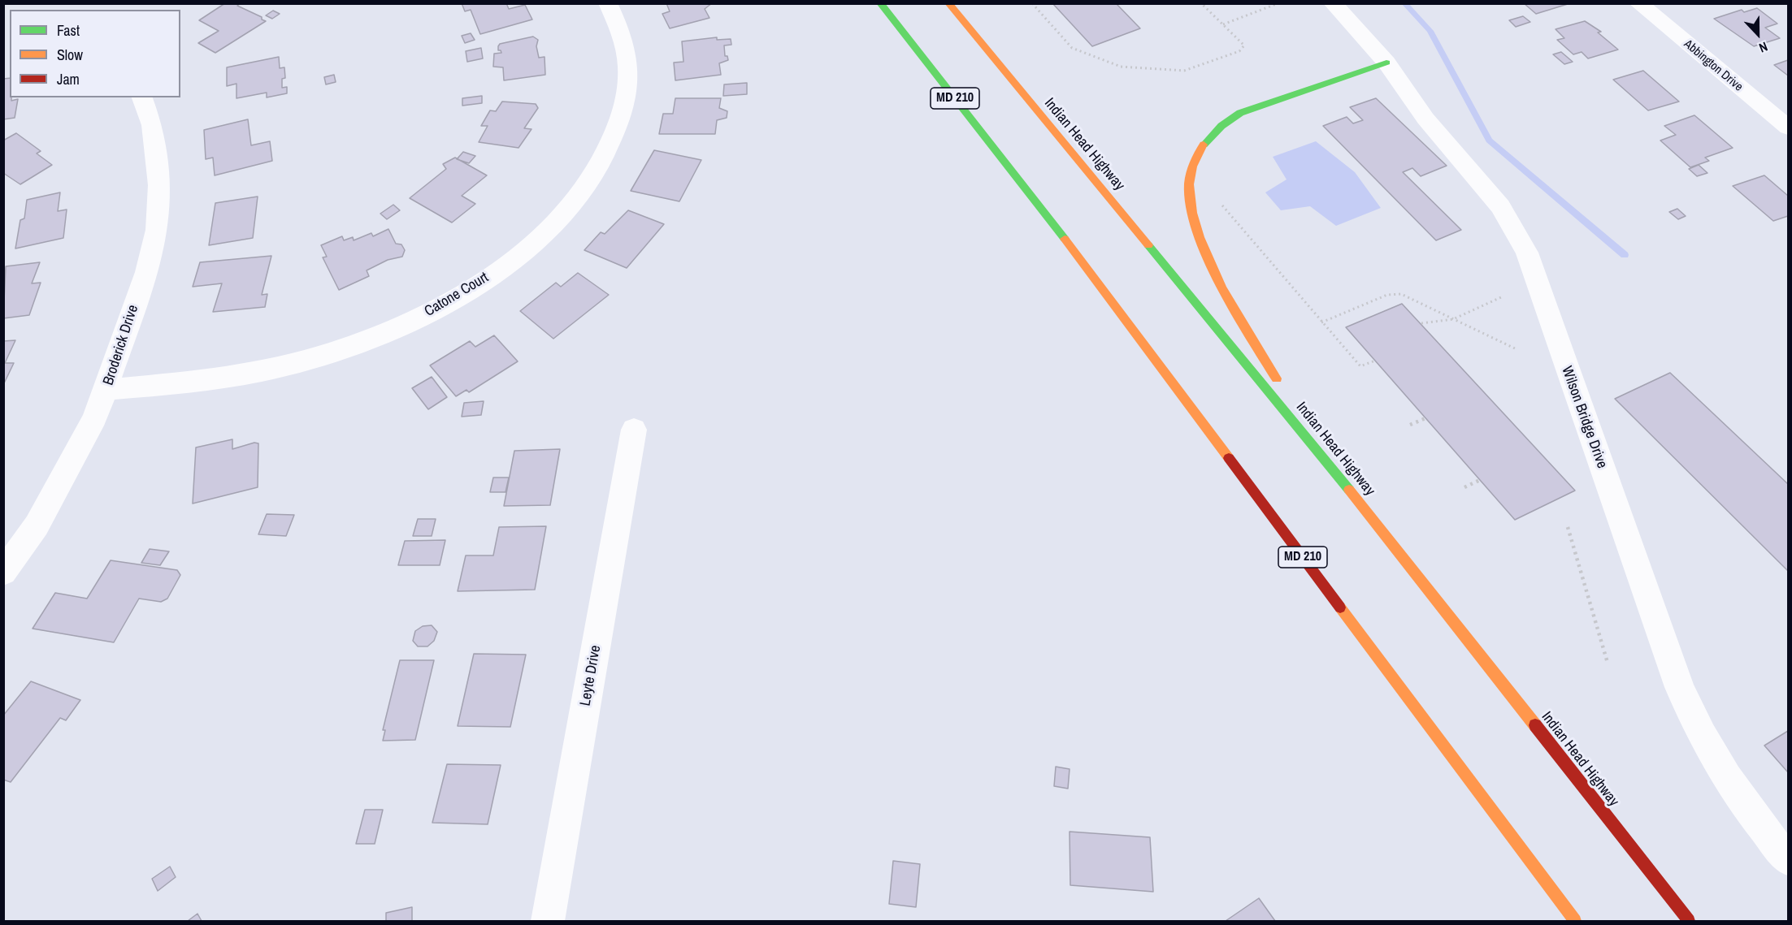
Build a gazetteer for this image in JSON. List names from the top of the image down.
{
  "streets": {
    "highway": ["MD 210", "Indian Head Highway"],
    "street": [
      "Abbington Drive",
      "Catone Court",
      "Broderick Drive",
      "Wilson Bridge Drive",
      "Leyte Drive"
    ]
  },
  "crossings": [
    ["Catone Court", "Broderick Drive"]
  ],
  "legend": ["Fast", "Slow", "Jam"],
  "north": "bottom"
}
